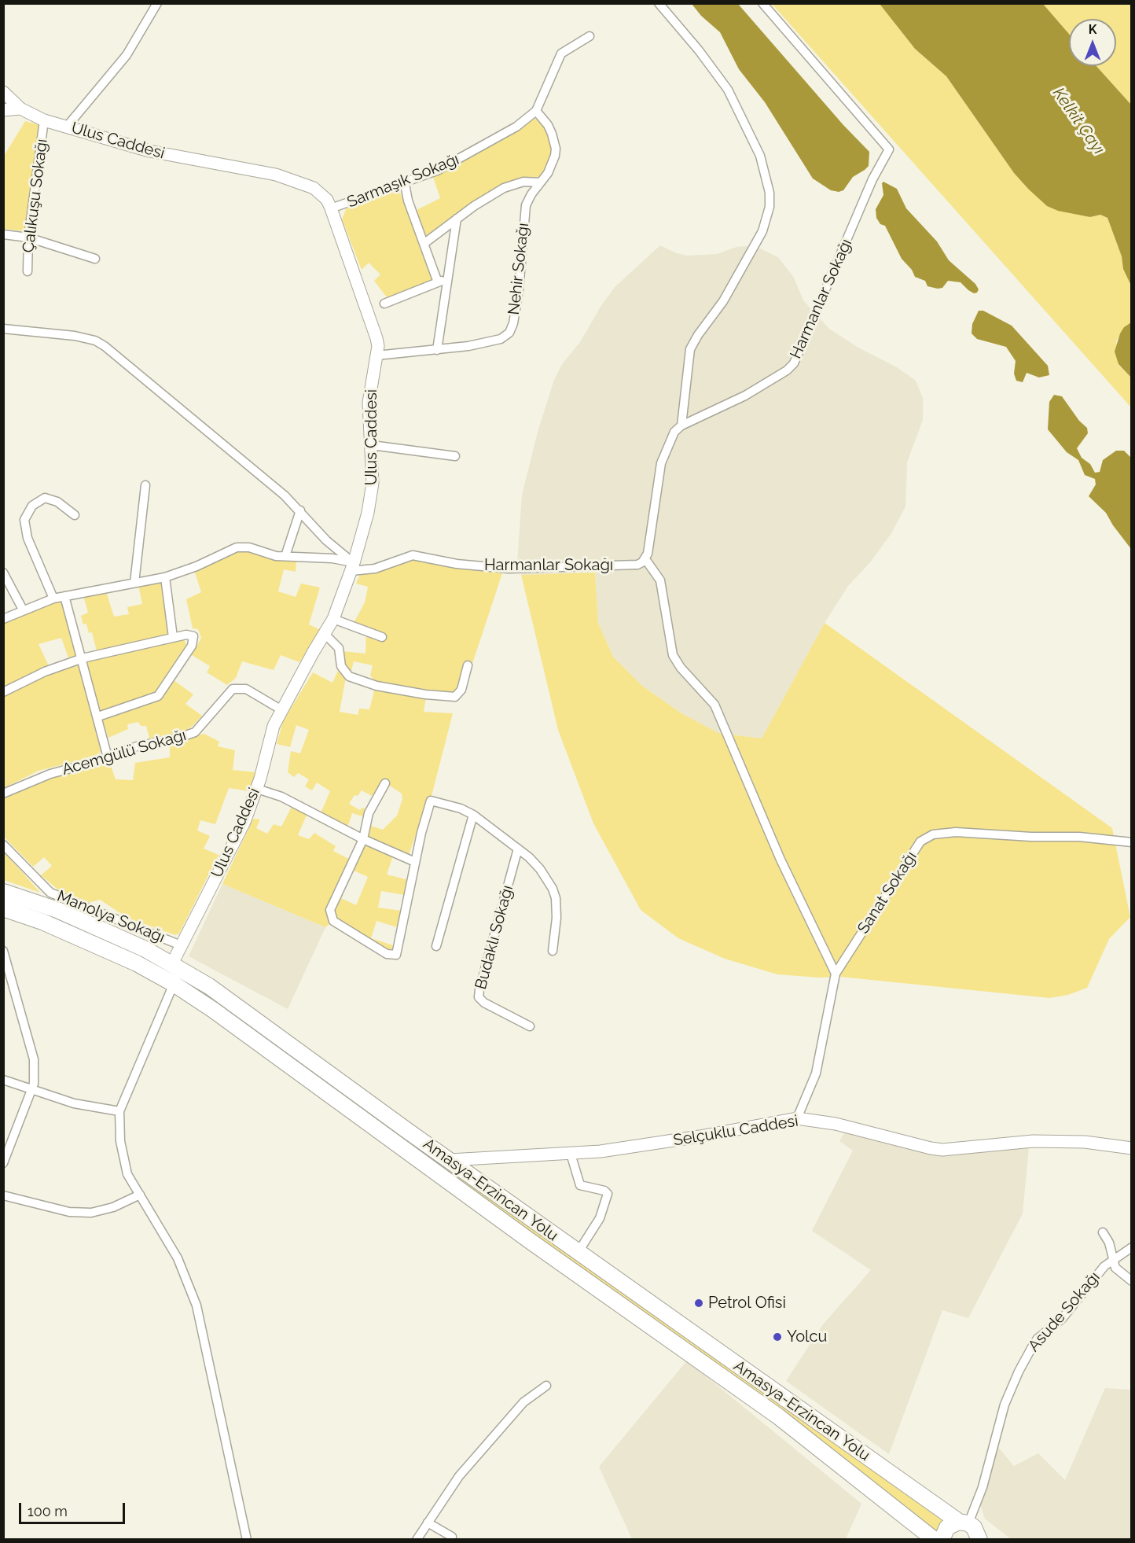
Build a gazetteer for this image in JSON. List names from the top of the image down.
{
  "streets": {
    "highway": ["Amasya-Erzincan Yolu"],
    "street": [
      "Ulus Caddesi",
      "Sarmaşık Sokağı",
      "Çalıkuşu Sokağı",
      "Nehir Sokağı",
      "Harmanlar Sokağı",
      "Acemgülü Sokağı",
      "Sanat Sokağı",
      "Manolya Sokağı",
      "Budaklı Sokağı",
      "Selçuklu Caddesi",
      "Asude Sokağı"
    ]
  },
  "crossings": [
    ["Ulus Caddesi", "Sarmaşık Sokağı"],
    ["Ulus Caddesi", "Çalıkuşu Sokağı"],
    ["Ulus Caddesi", "Nehir Sokağı"],
    ["Ulus Caddesi", "Harmanlar Sokağı"],
    ["Ulus Caddesi", "Acemgülü Sokağı"],
    ["Ulus Caddesi", "Manolya Sokağı"],
    ["Ulus Caddesi", "Amasya-Erzincan Yolu"],
    ["Sarmaşık Sokağı", "Nehir Sokağı"],
    ["Sanat Sokağı", "Selçuklu Caddesi"],
    ["Selçuklu Caddesi", "Amasya-Erzincan Yolu"],
    ["Amasya-Erzincan Yolu", "Asude Sokağı"]
  ],
  "water": ["Kelkit Çayı"],
  "places": ["Petrol Ofisi", "Yolcu"],
  "scale_bar": "100 m",
  "north": "top"
}
